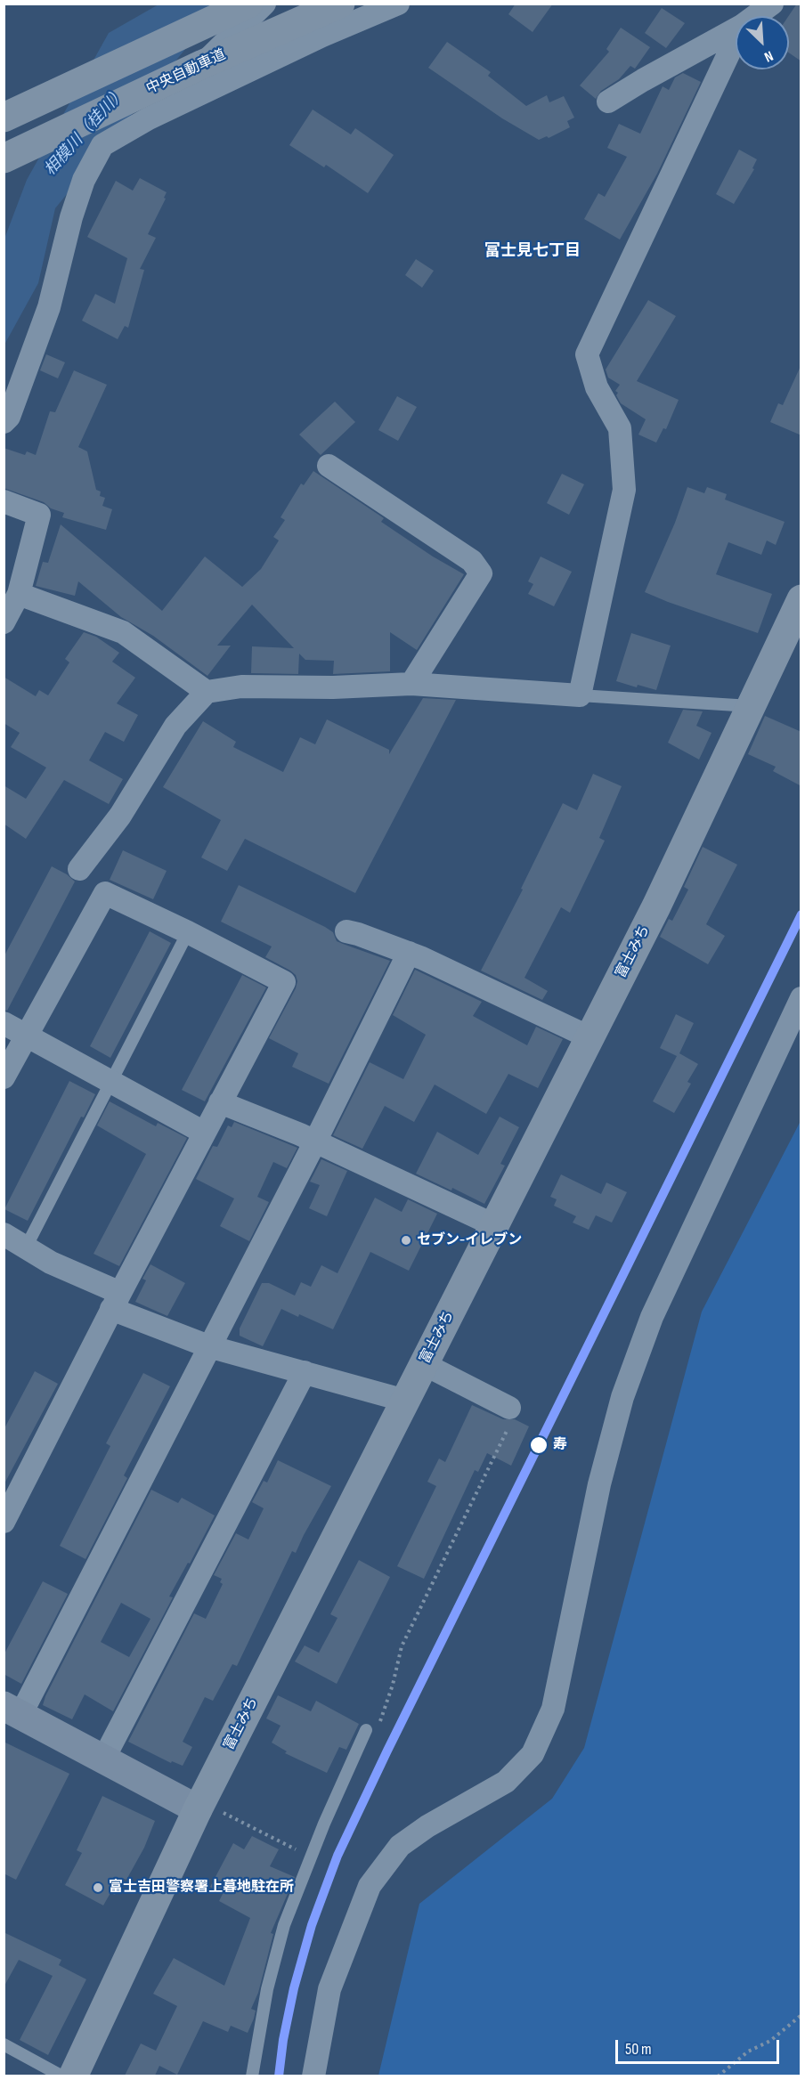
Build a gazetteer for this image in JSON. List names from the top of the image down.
{
  "streets": {
    "highway": ["中央自動車道", "富士みち"]
  },
  "districts": ["富士見七丁目"],
  "water": ["相模川（桂川）"],
  "places": ["セブン-イレブン", "寿", "富士吉田警察署上暮地駐在所"],
  "scale_bar": "50 m",
  "north": "bottom right"
}
